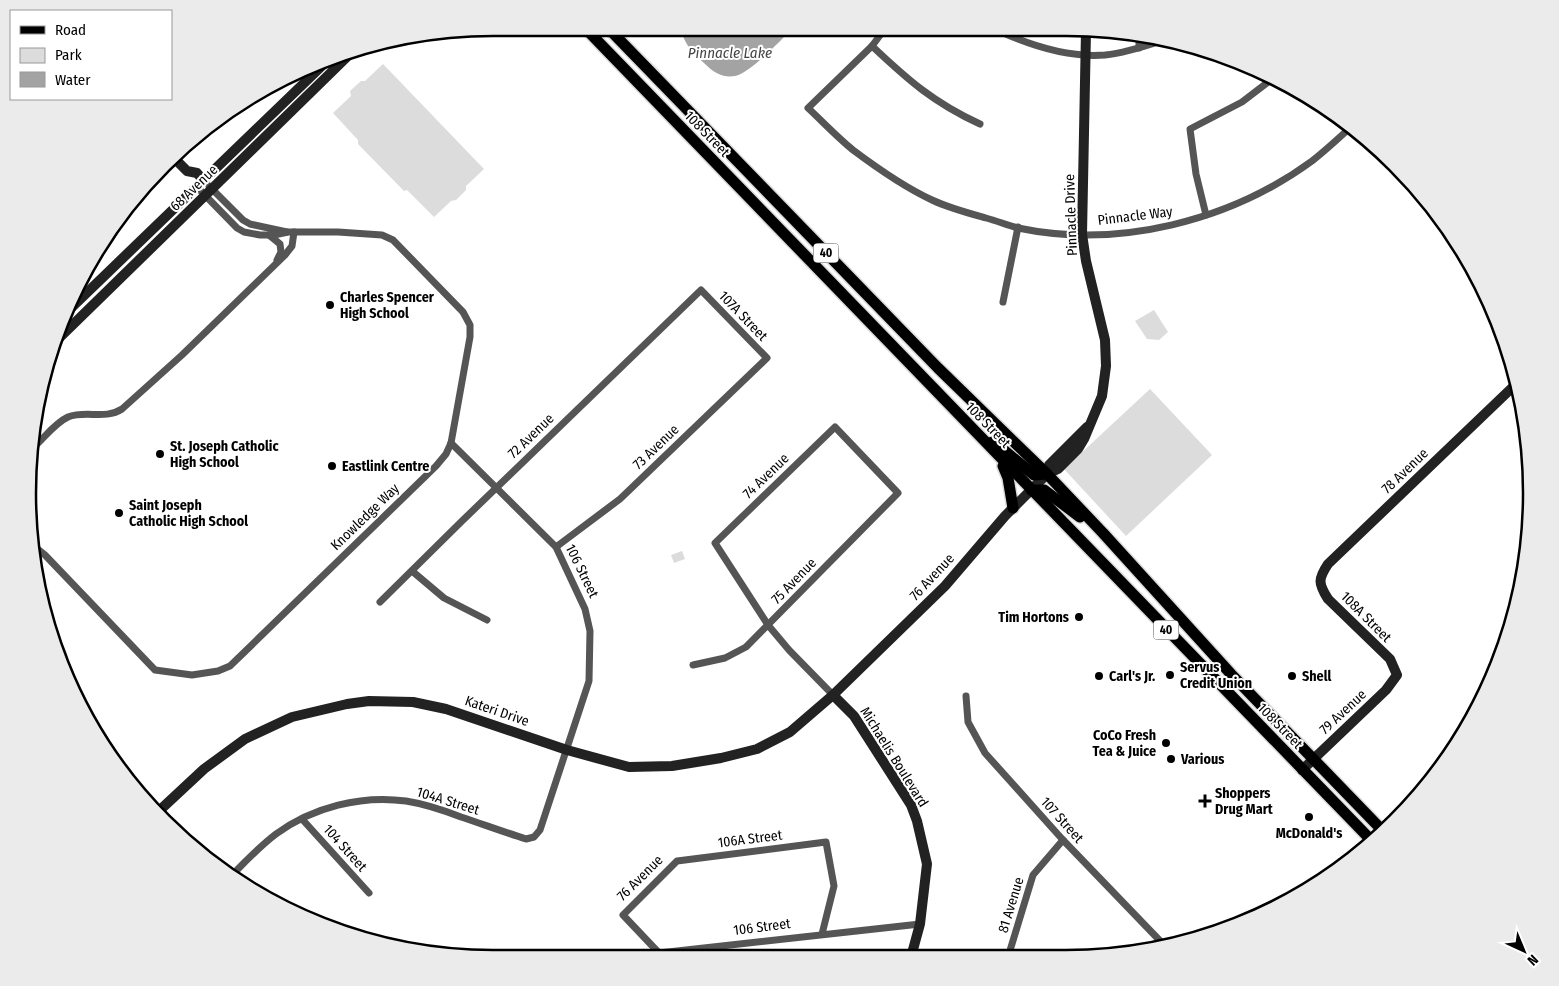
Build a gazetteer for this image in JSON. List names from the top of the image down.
{
  "streets": {
    "main road": ["108 Street", "40"],
    "street": [
      "68 Avenue",
      "Pinnacle Drive",
      "Pinnacle Way",
      "107A Street",
      "72 Avenue",
      "73 Avenue",
      "78 Avenue",
      "74 Avenue",
      "Knowledge Way",
      "106 Street",
      "76 Avenue",
      "75 Avenue",
      "108A Street",
      "Kateri Drive",
      "79 Avenue",
      "Michaelis Boulevard",
      "104A Street",
      "107 Street",
      "106A Street",
      "104 Street",
      "81 Avenue"
    ]
  },
  "crossings": [
    ["108 Street", "Pinnacle Drive"],
    ["108 Street", "76 Avenue"],
    ["108 Street", "79 Avenue"],
    ["68 Avenue", "Knowledge Way"],
    ["Pinnacle Drive", "Pinnacle Way"],
    ["Pinnacle Drive", "76 Avenue"],
    ["107A Street", "72 Avenue"],
    ["107A Street", "73 Avenue"],
    ["72 Avenue", "106 Street"],
    ["73 Avenue", "106 Street"],
    ["78 Avenue", "108A Street"],
    ["74 Avenue", "75 Avenue"],
    ["Knowledge Way", "106 Street"],
    ["106 Street", "76 Avenue"],
    ["106 Street", "Kateri Drive"],
    ["106 Street", "Michaelis Boulevard"],
    ["106 Street", "104A Street"],
    ["106 Street", "106A Street"],
    ["76 Avenue", "Kateri Drive"],
    ["76 Avenue", "Michaelis Boulevard"],
    ["76 Avenue", "106A Street"],
    ["108A Street", "79 Avenue"],
    ["Kateri Drive", "Michaelis Boulevard"],
    ["Kateri Drive", "104A Street"],
    ["104A Street", "104 Street"],
    ["107 Street", "81 Avenue"]
  ],
  "water": ["Pinnacle Lake"],
  "places": {
    "other": [
      "Charles Spencer High School",
      "St. Joseph Catholic High School",
      "Eastlink Centre",
      "Saint Joseph Catholic High School",
      "Tim Hortons",
      "Servus Credit Union",
      "Carl's Jr.",
      "Shell",
      "CoCo Fresh Tea & Juice",
      "Various",
      "McDonald's"
    ],
    "health": ["Shoppers Drug Mart"]
  },
  "legend": ["Road", "Park", "Water"],
  "north": "bottom right"
}
